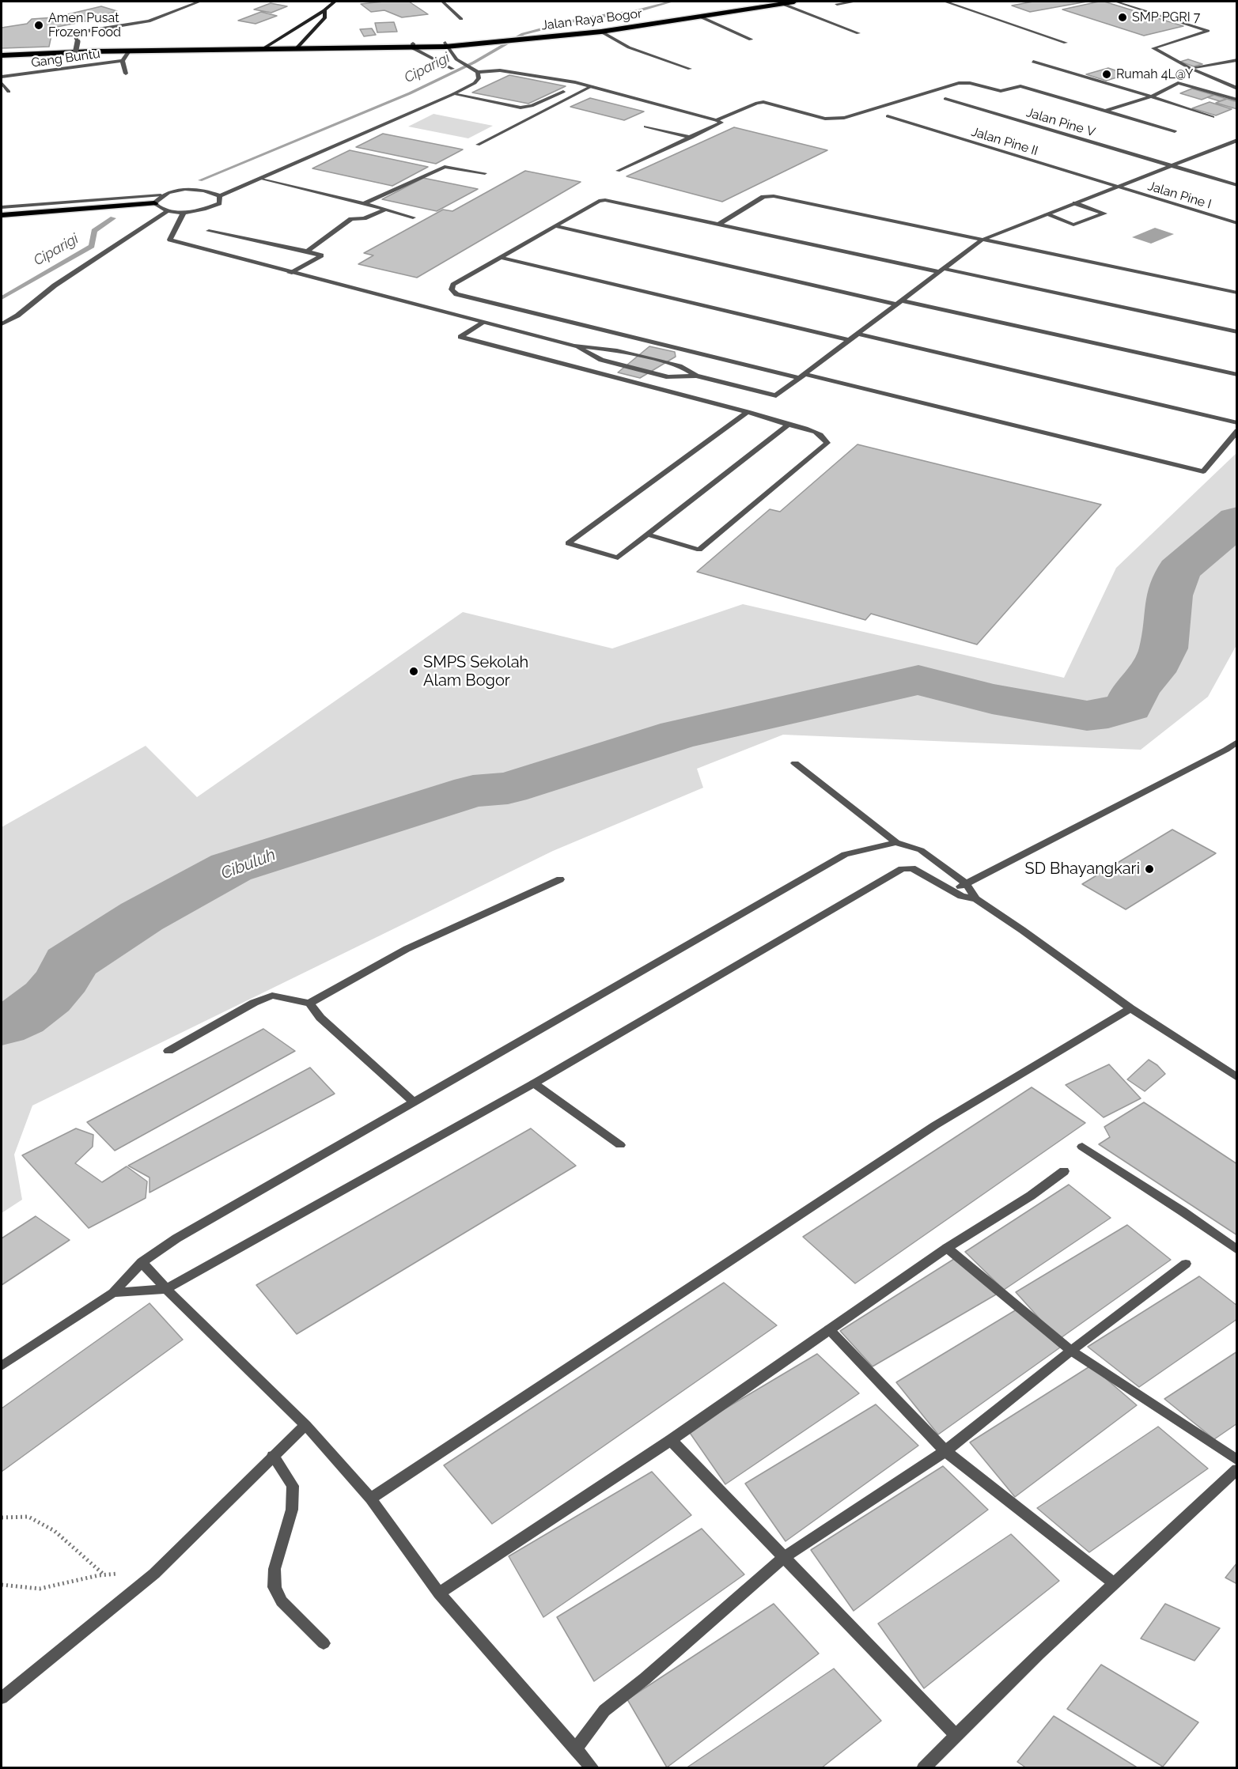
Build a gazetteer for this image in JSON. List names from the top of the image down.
{
  "streets": {
    "highway": ["Jalan Raya Bogor"],
    "street": [
      "Gang Buntu",
      "Jalan Pine V",
      "Jalan Pine II",
      "Jalan Pine I"
    ]
  },
  "crossings": [
    ["Jalan Pine II", "Jalan Pine I"]
  ],
  "water": ["Ciparigi", "Cibuluh"],
  "places": [
    "SMP PGRI 7",
    "Amen Pusat Frozen Food",
    "Rumah 4L@Y",
    "SMPS Sekolah Alam Bogor",
    "SD Bhayangkari"
  ]
}
